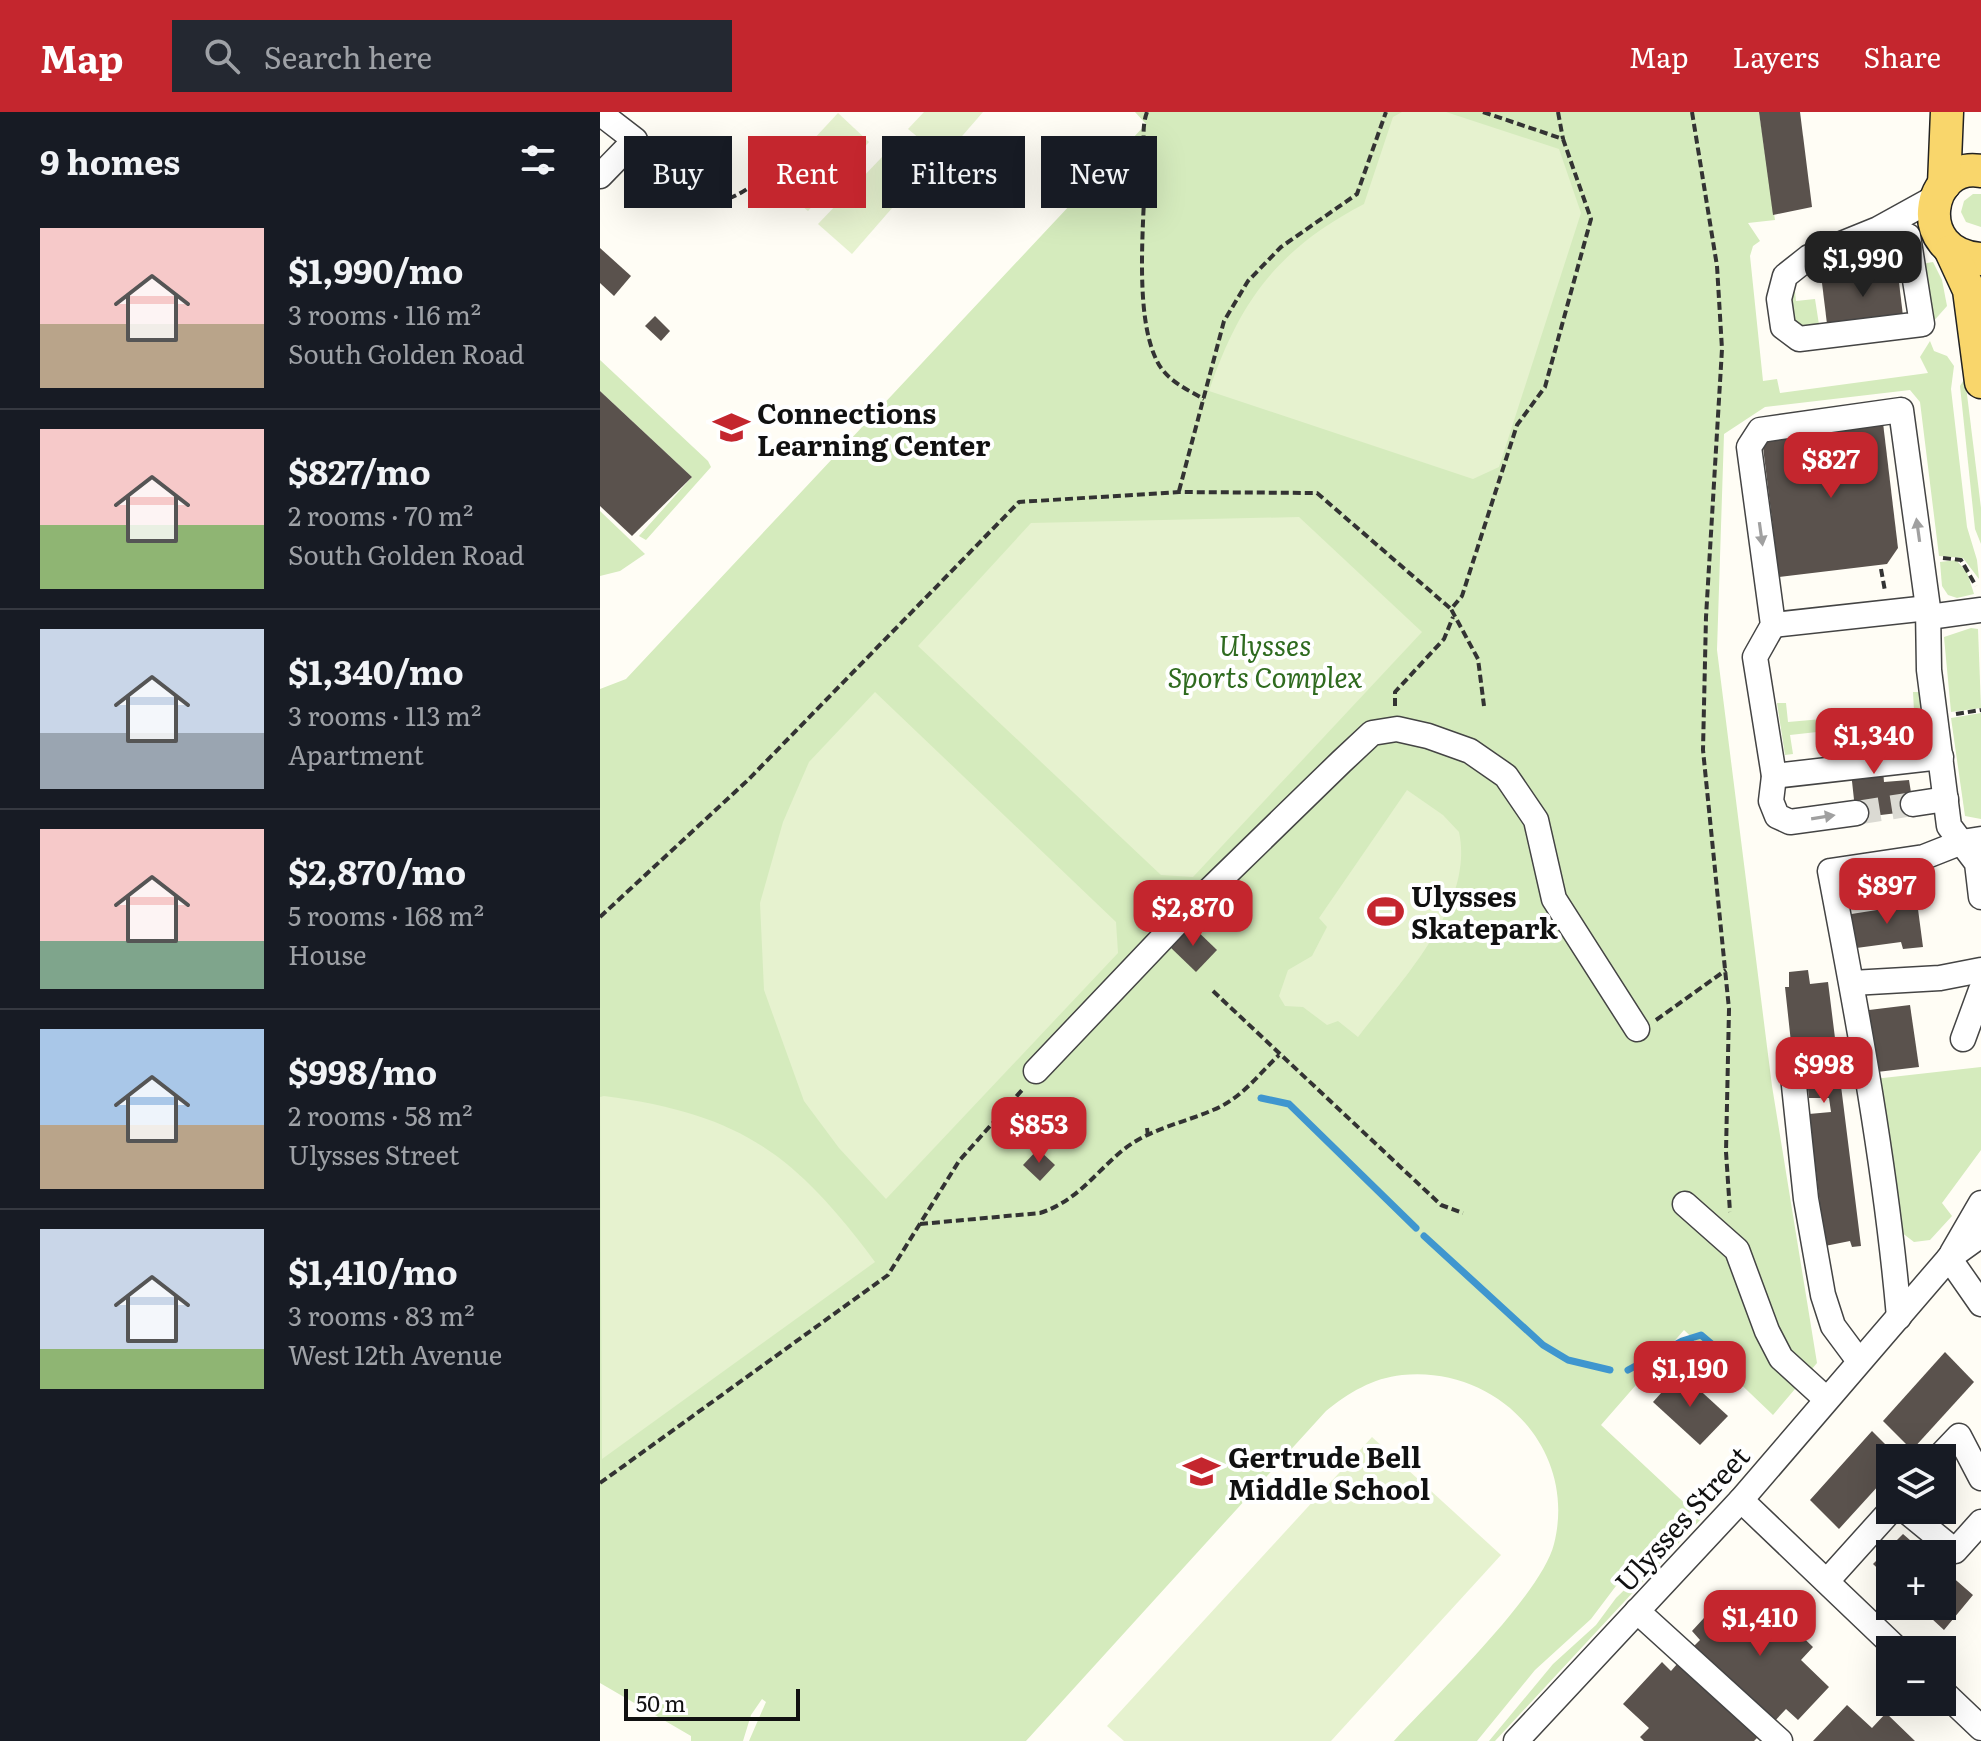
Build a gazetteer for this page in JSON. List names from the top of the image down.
{
  "streets": {
    "street": ["Ulysses Street"]
  },
  "parks": ["Ulysses Sports Complex"],
  "places": {
    "school or university": ["Connections Learning Center", "Gertrude Bell Middle School"],
    "sports": ["Ulysses Skatepark"]
  },
  "scale_bar": "50 m",
  "page": {
    "header": "Map",
    "search": "Search here",
    "nav": ["Map", "Layers", "Share"],
    "heading": "9 homes",
    "chip": [
      "Buy",
      "Rent",
      "Filters",
      "New"
    ],
    "list": [
      {
        "name": "$1,990/mo",
        "note": "3 rooms · 116 m² · South Golden Road"
      },
      {
        "name": "$827/mo",
        "note": "2 rooms · 70 m² · South Golden Road"
      },
      {
        "name": "$1,340/mo",
        "note": "3 rooms · 113 m² · Apartment"
      },
      {
        "name": "$2,870/mo",
        "note": "5 rooms · 168 m² · House"
      },
      {
        "name": "$998/mo",
        "note": "2 rooms · 58 m² · Ulysses Street"
      },
      {
        "name": "$1,410/mo",
        "note": "3 rooms · 83 m² · West 12th Avenue"
      }
    ],
    "price": [
      "$1,990",
      "$827",
      "$1,340",
      "$897",
      "$2,870",
      "$998",
      "$853",
      "$1,190",
      "$1,410"
    ],
    "map_buttons": ["+", "−"],
    "scale": "50 m"
  }
}
